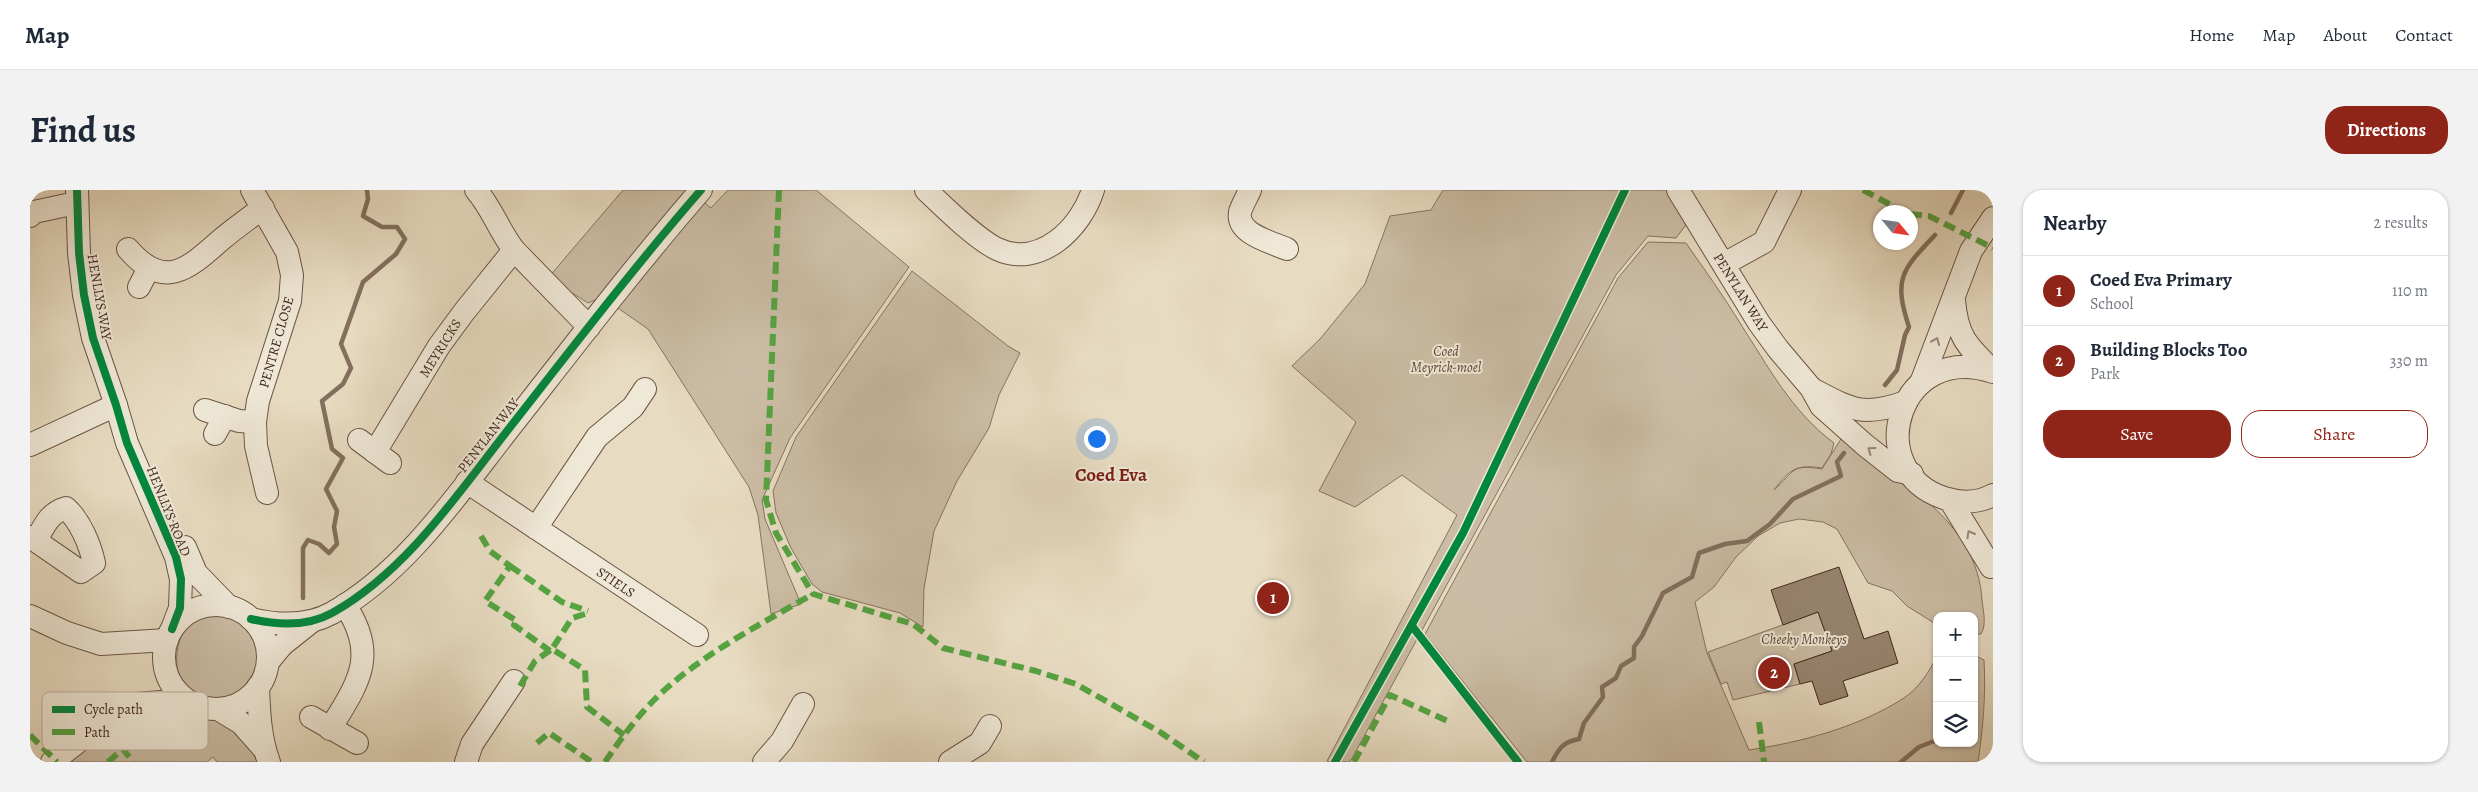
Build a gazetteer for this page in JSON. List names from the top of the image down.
{
  "streets": {
    "street": [
      "PENYLAN WAY",
      "HENLLYS WAY",
      "PENTRE CLOSE",
      "MEYRICKS",
      "HENLLYS ROAD",
      "STIELS"
    ]
  },
  "crossings": [
    ["PENYLAN WAY", "STIELS"],
    ["HENLLYS WAY", "HENLLYS ROAD"]
  ],
  "districts": ["Coed Eva"],
  "parks": ["Coed Meyrick-moel", "Cheeky Monkeys"],
  "legend": ["Cycle path", "Path"],
  "north": "bottom right",
  "page": {
    "header": "Map",
    "nav": [
      "Home",
      "Map",
      "About",
      "Contact"
    ],
    "title": "Find us",
    "buttons": [
      "Directions",
      ["Save", "Share"]
    ],
    "heading": ["Nearby", "2 results"],
    "list": [
      {
        "mark": "1",
        "name": "Coed Eva Primary",
        "note": "School",
        "value": "110 m"
      },
      {
        "mark": "2",
        "name": "Building Blocks Too",
        "note": "Park",
        "value": "330 m"
      }
    ],
    "pins": ["1", "2"],
    "map_buttons": ["+", "−"]
  }
}
